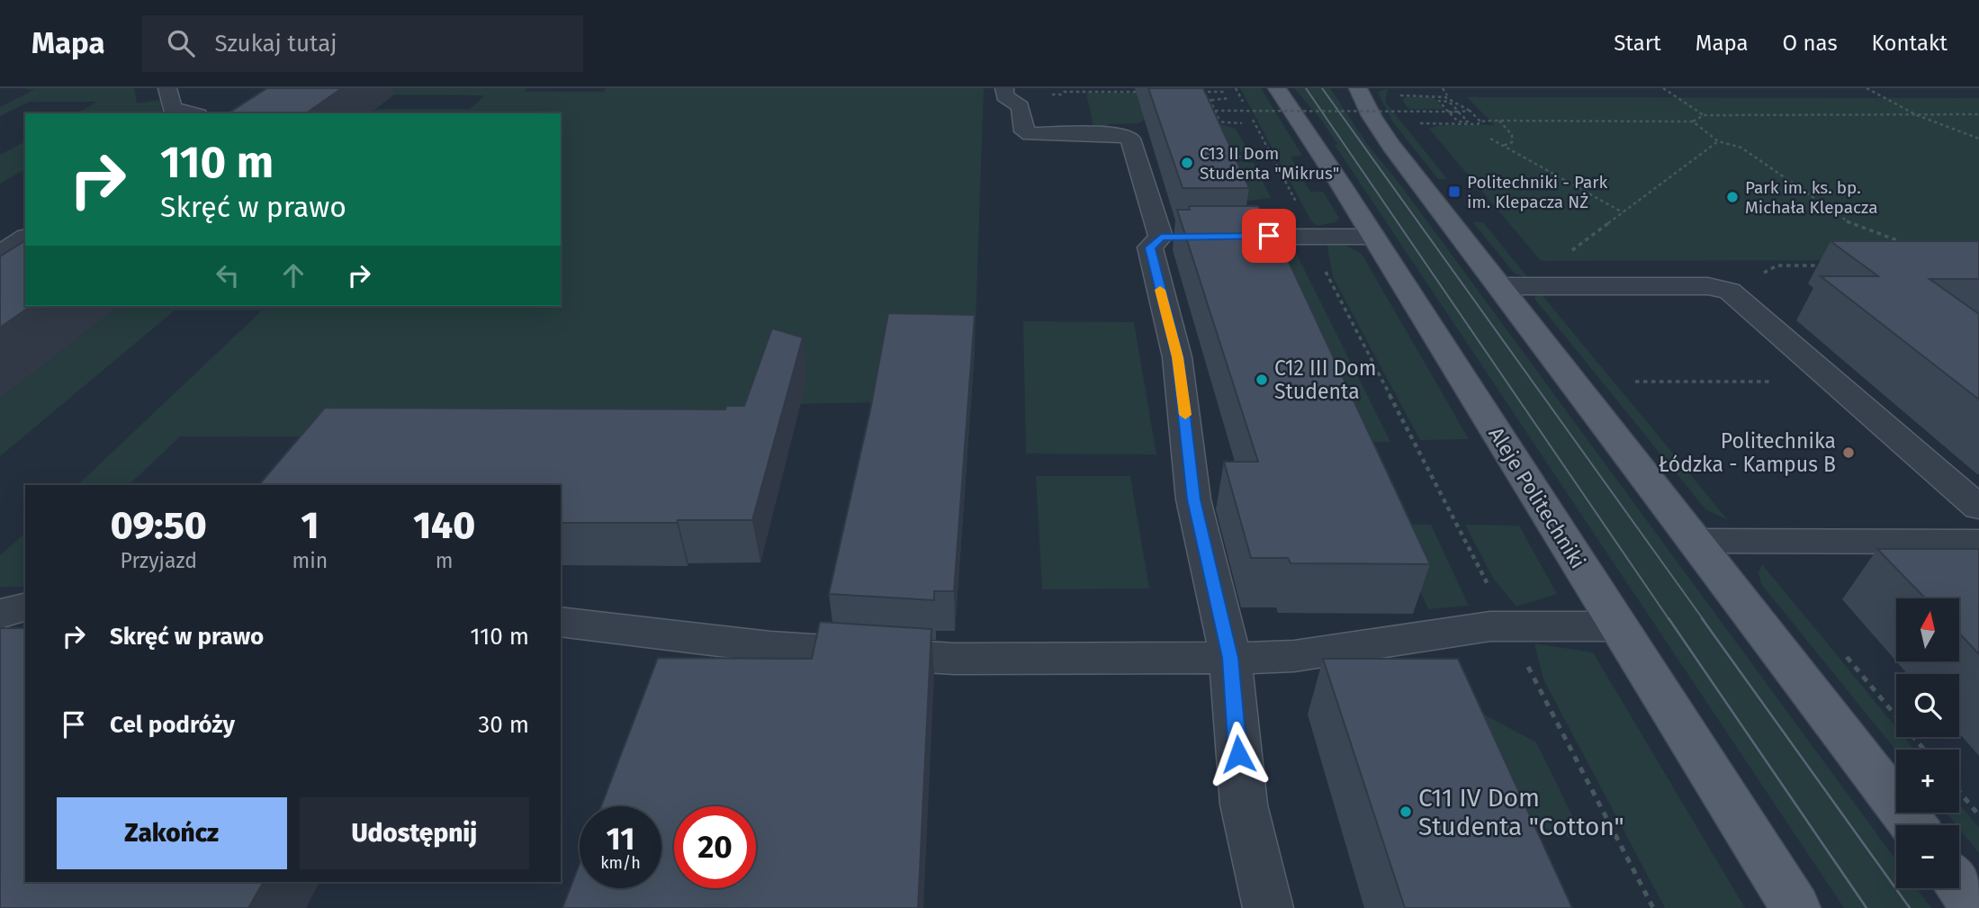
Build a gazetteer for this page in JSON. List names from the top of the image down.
{
  "streets": {
    "main road": ["Aleje Politechniki"]
  },
  "places": {
    "other": [
      "C13 II Dom Studenta \"Mikrus\"",
      "Park im. ks. bp. Michała Klepacza",
      "C12 III Dom Studenta",
      "Politechnika Łódzka - Kampus B",
      "C11 IV Dom Studenta \"Cotton\""
    ],
    "transit": ["Politechniki - Park im. Klepacza NŻ"]
  },
  "north": "top",
  "page": {
    "header": "Mapa",
    "search": "Szukaj tutaj",
    "nav": [
      "Start",
      "Mapa",
      "O nas",
      "Kontakt"
    ],
    "turn": ["110 m", "Skręć w prawo"],
    "eta": [
      "09:50",
      "Przyjazd",
      "1",
      "min",
      "140",
      "m"
    ],
    "list": [
      {
        "name": "Skręć w prawo",
        "value": "110 m"
      },
      {
        "name": "Cel podróży",
        "value": "30 m"
      }
    ],
    "map_buttons": ["+", "−"],
    "buttons": ["Zakończ", "Udostępnij"],
    "speed": "11 km/h",
    "limit": "20"
  }
}
